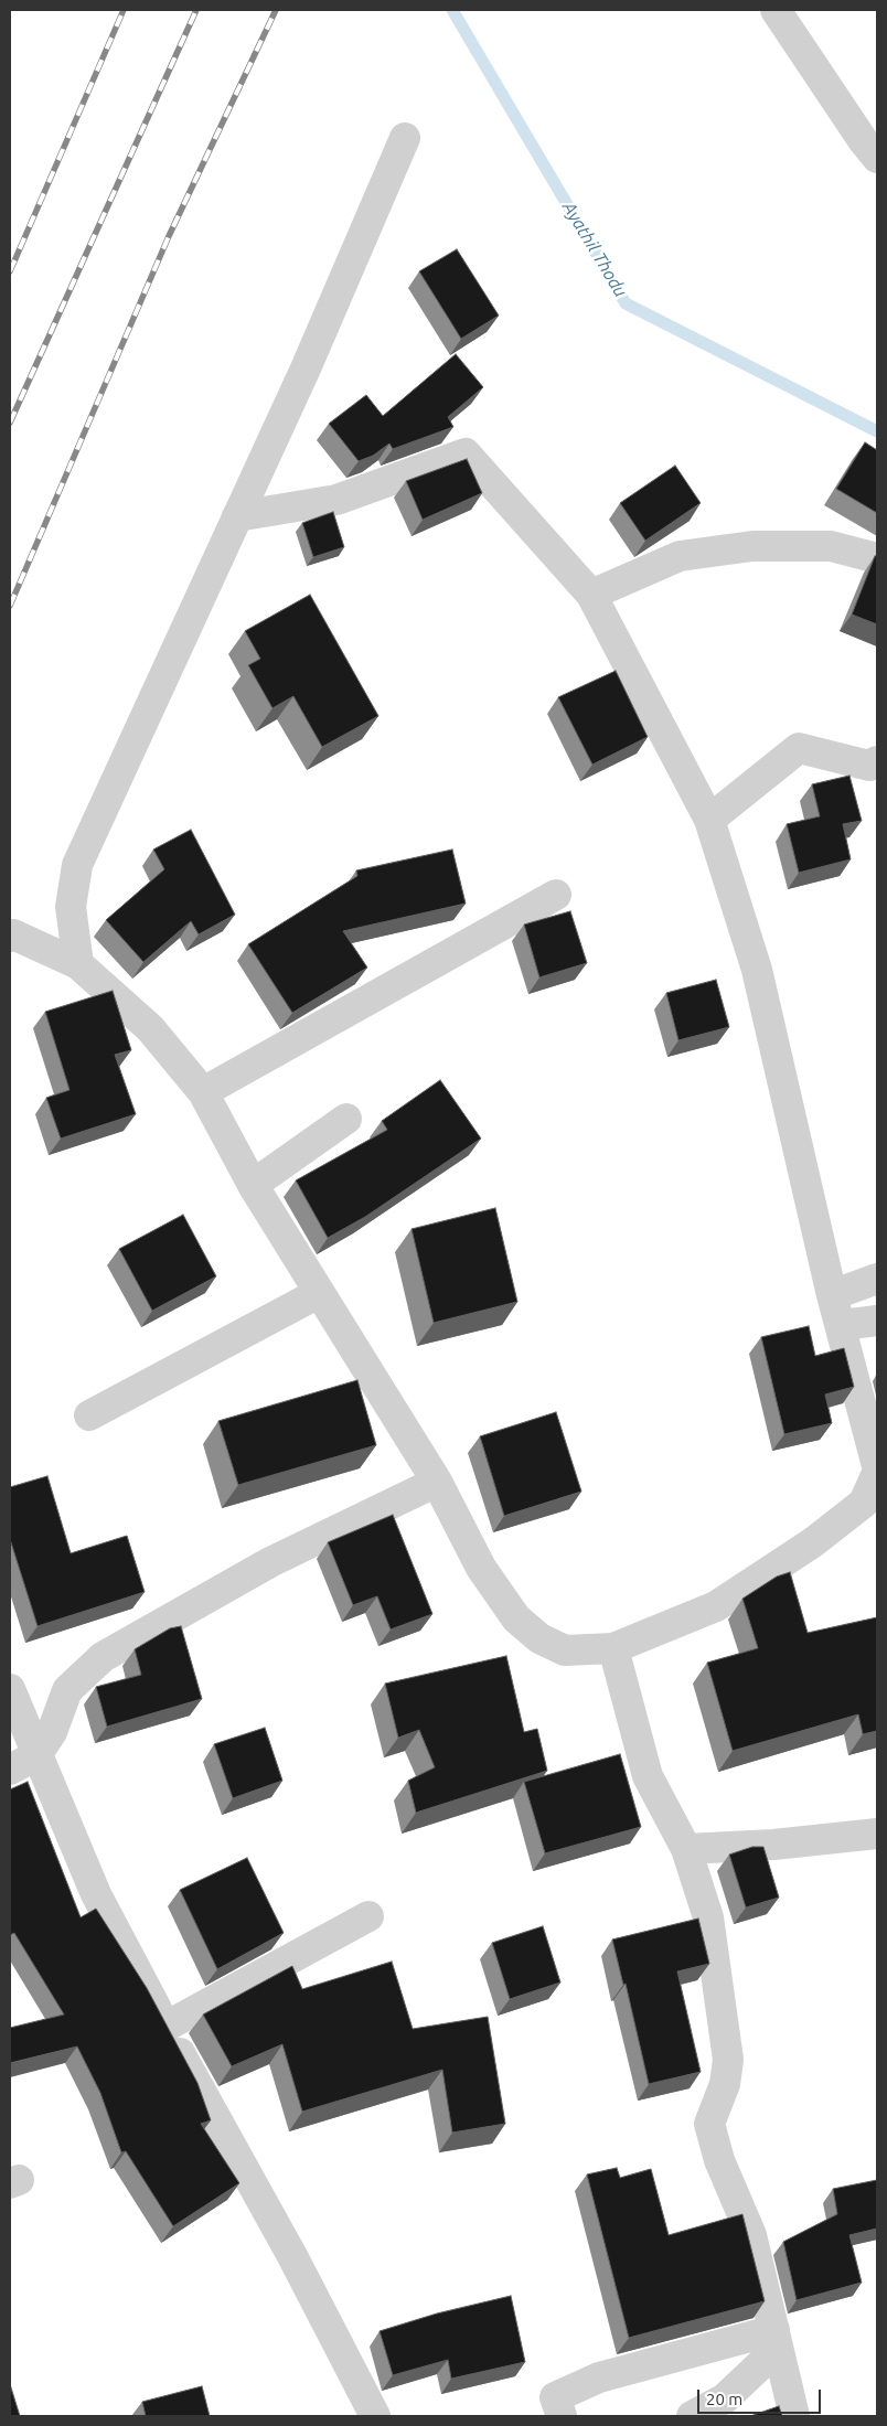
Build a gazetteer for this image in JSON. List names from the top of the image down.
{
  "water": ["Ayathil Thodu"],
  "scale_bar": "20 m"
}
